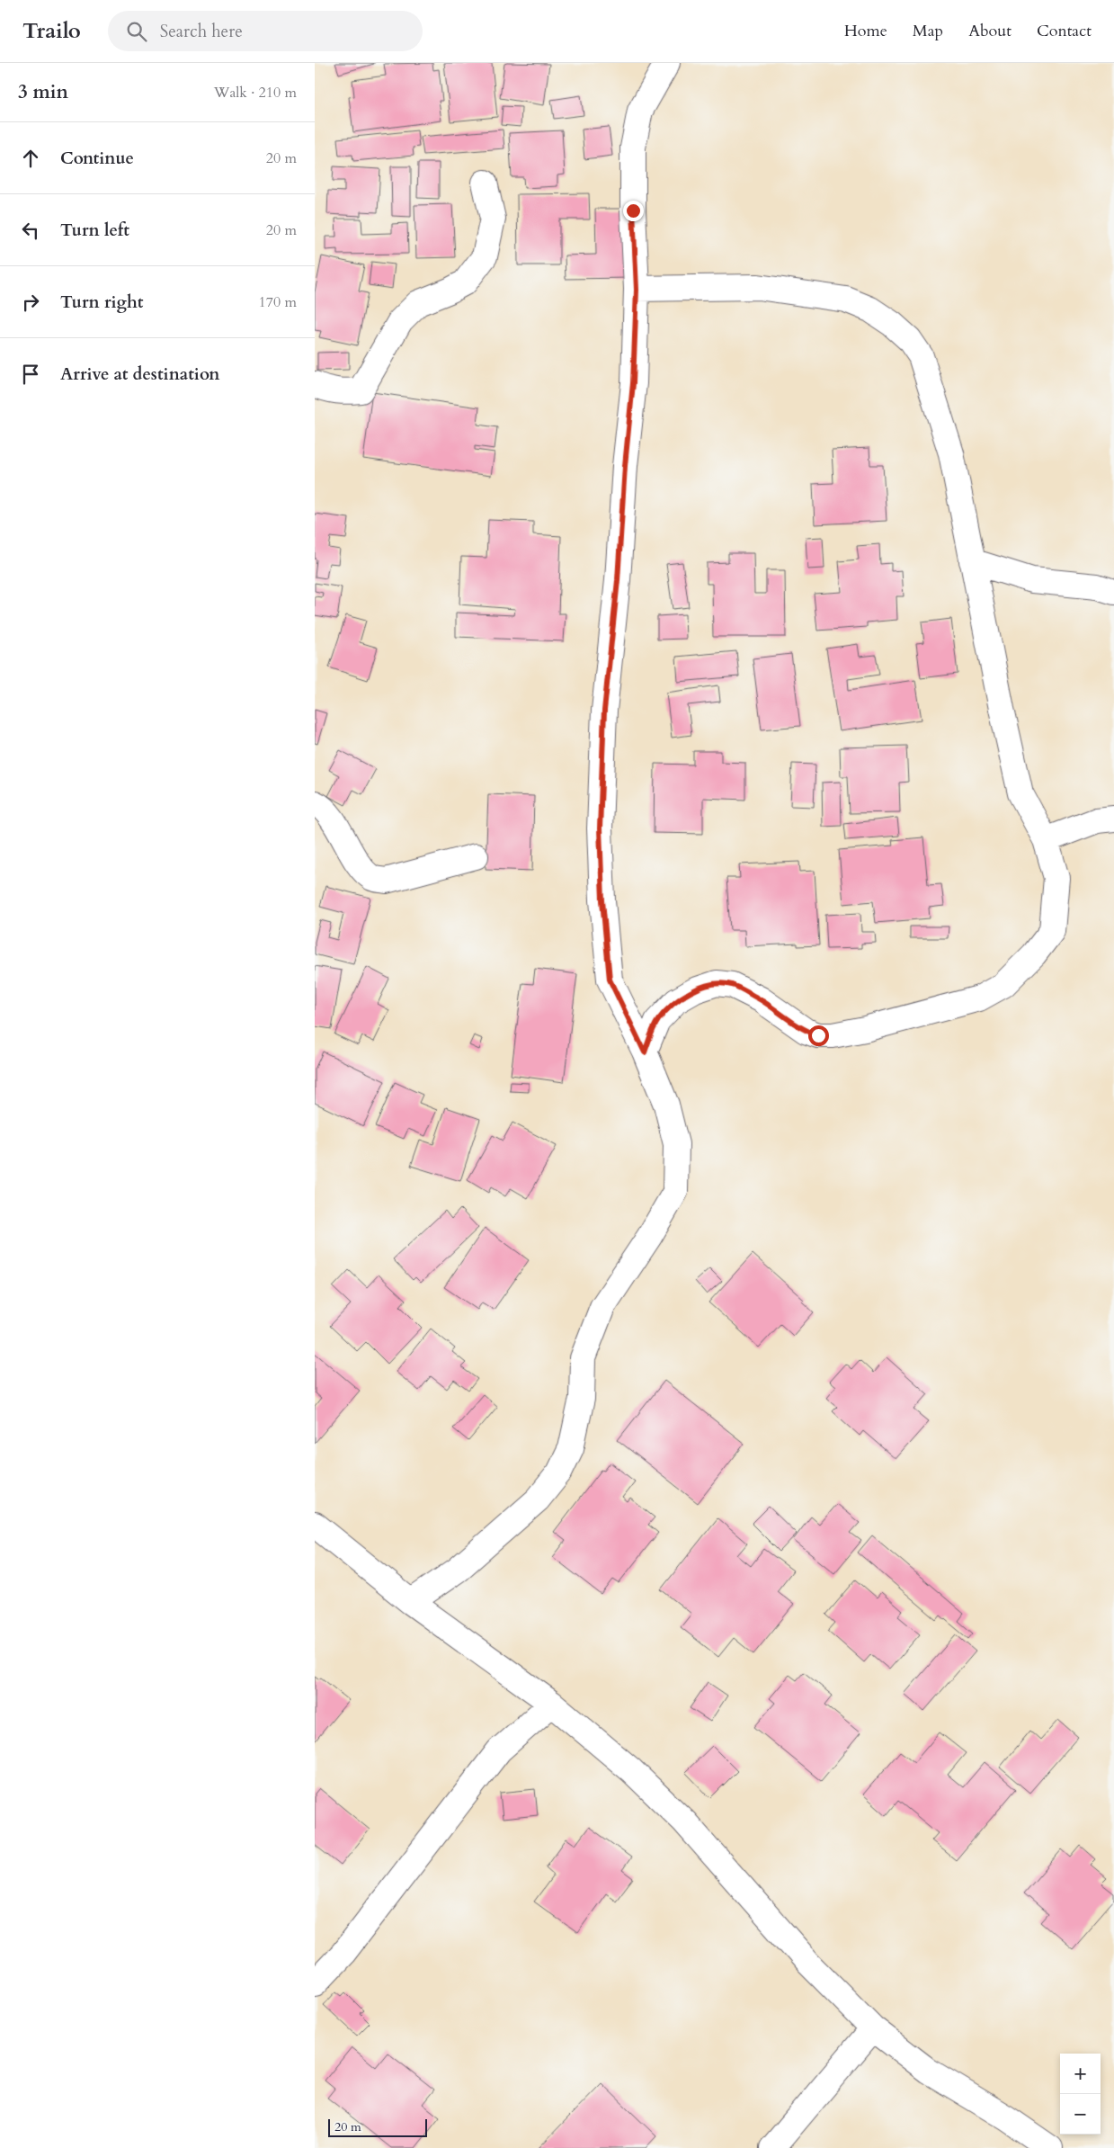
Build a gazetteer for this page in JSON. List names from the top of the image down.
{
  "scale_bar": "20 m",
  "page": {
    "header": "Trailo",
    "search": "Search here",
    "nav": [
      "Home",
      "Map",
      "About",
      "Contact"
    ],
    "heading": ["3 min", "Walk · 210 m"],
    "list": [
      ["Continue", "20 m"],
      ["Turn left", "20 m"],
      ["Turn right", "170 m"],
      "Arrive at destination"
    ],
    "map_buttons": ["+", "−"],
    "scale": "20 m"
  }
}
